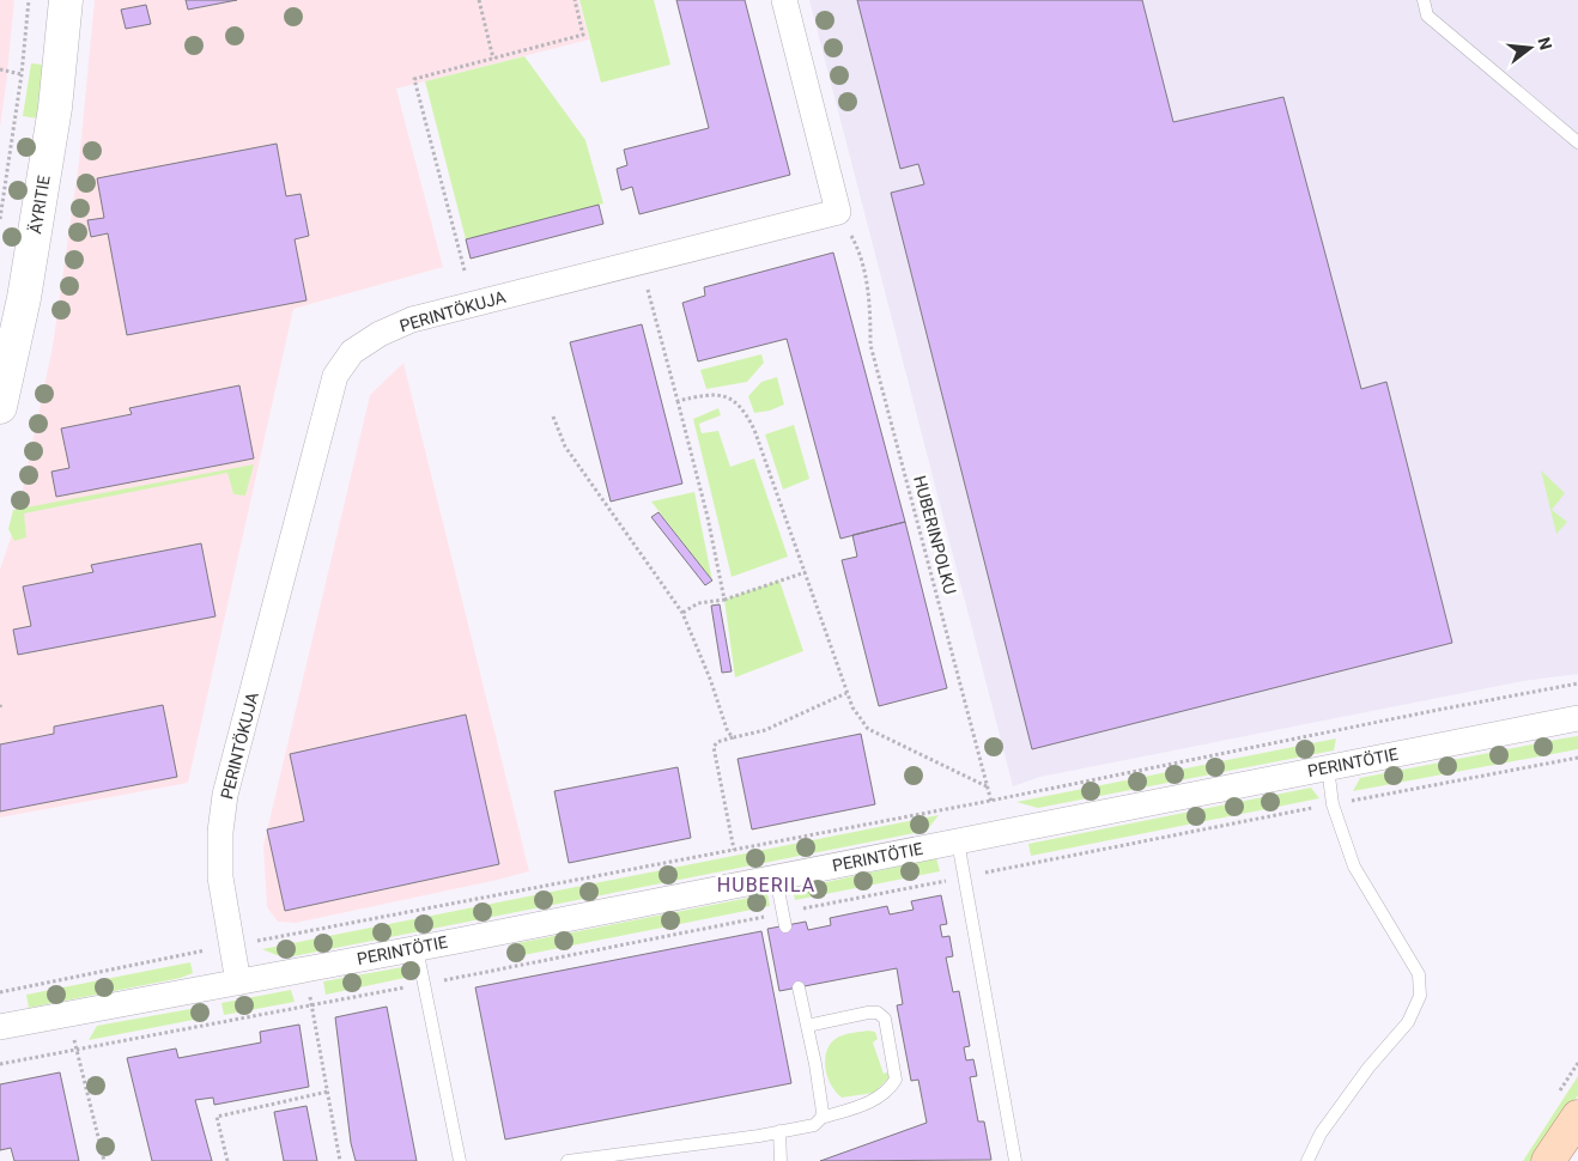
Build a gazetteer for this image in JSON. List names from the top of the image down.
{
  "streets": {
    "street": ["ÄYRITIE", "PERINTÖKUJA", "PERINTÖTIE"],
    "path": ["HUBERINPOLKU"]
  },
  "crossings": [
    ["PERINTÖKUJA", "HUBERINPOLKU"],
    ["PERINTÖKUJA", "PERINTÖTIE"],
    ["HUBERINPOLKU", "PERINTÖTIE"]
  ],
  "districts": ["HUBERILA"],
  "north": "right"
}
